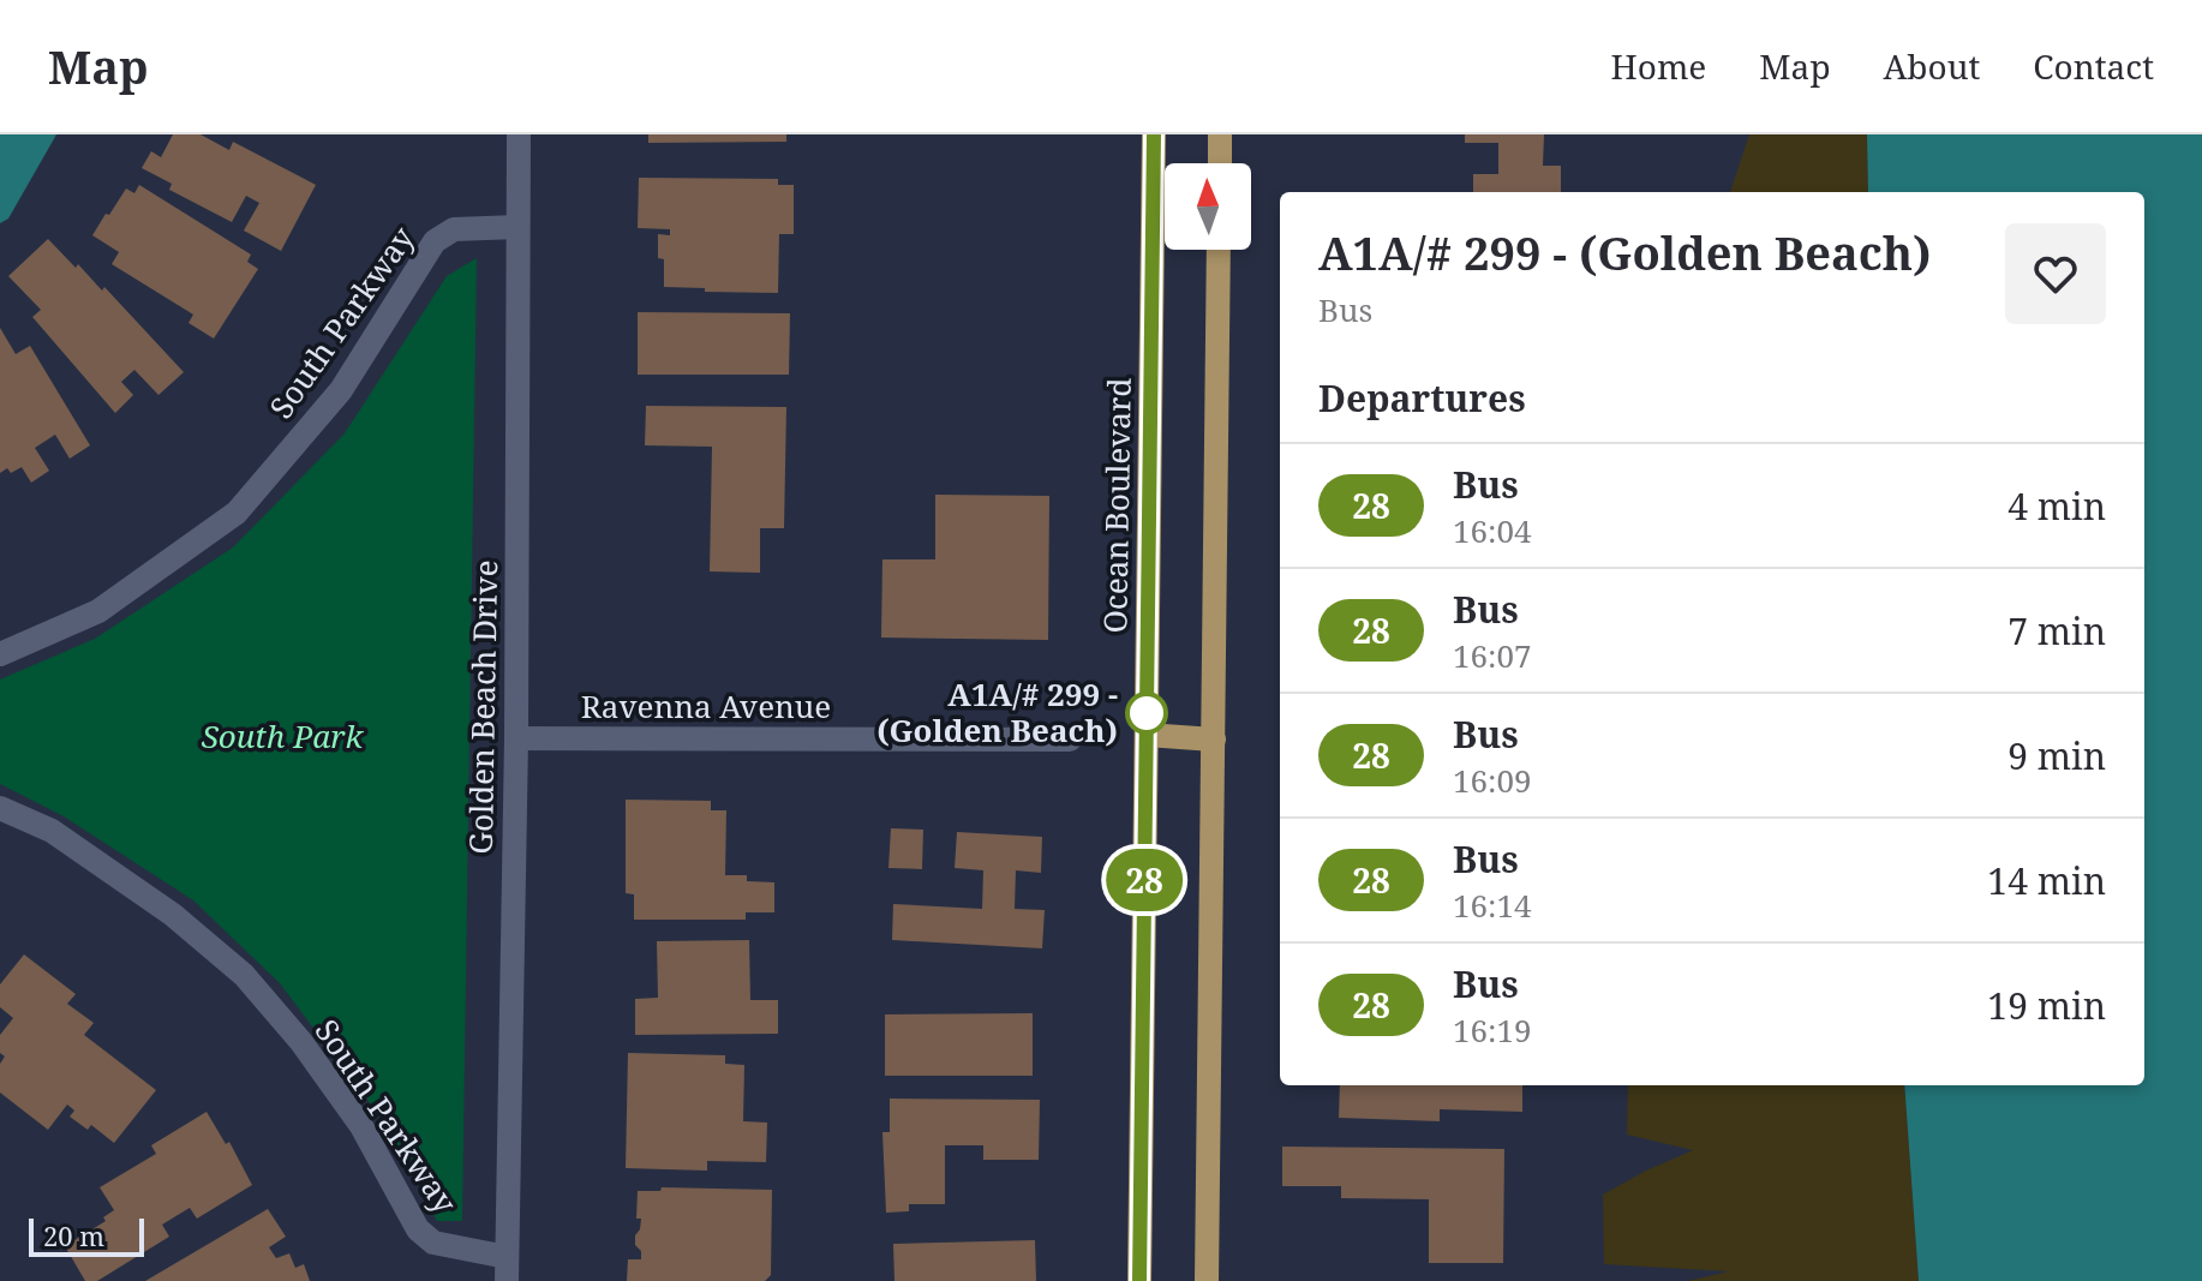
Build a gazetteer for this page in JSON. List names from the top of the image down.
{
  "streets": {
    "main road": ["Ocean Boulevard"],
    "street": ["South Parkway", "Golden Beach Drive", "Ravenna Avenue"]
  },
  "crossings": [
    ["South Parkway", "Golden Beach Drive"],
    ["Golden Beach Drive", "Ravenna Avenue"]
  ],
  "parks": ["South Park"],
  "places": ["A1A/# 299 - (Golden Beach)"],
  "lines": ["bus line 28"],
  "scale_bar": "20 m",
  "north": "top",
  "page": {
    "header": "Map",
    "nav": [
      "Home",
      "Map",
      "About",
      "Contact"
    ],
    "on_map": "28",
    "heading": [
      ["A1A/# 299 - (Golden Beach)", "Bus"],
      "Departures"
    ],
    "list": [
      {
        "mark": "28",
        "name": "Bus",
        "note": "16:04",
        "value": "4 min"
      },
      {
        "mark": "28",
        "name": "Bus",
        "note": "16:07",
        "value": "7 min"
      },
      {
        "mark": "28",
        "name": "Bus",
        "note": "16:09",
        "value": "9 min"
      },
      {
        "mark": "28",
        "name": "Bus",
        "note": "16:14",
        "value": "14 min"
      },
      {
        "mark": "28",
        "name": "Bus",
        "note": "16:19",
        "value": "19 min"
      }
    ],
    "scale": "20 m"
  }
}
